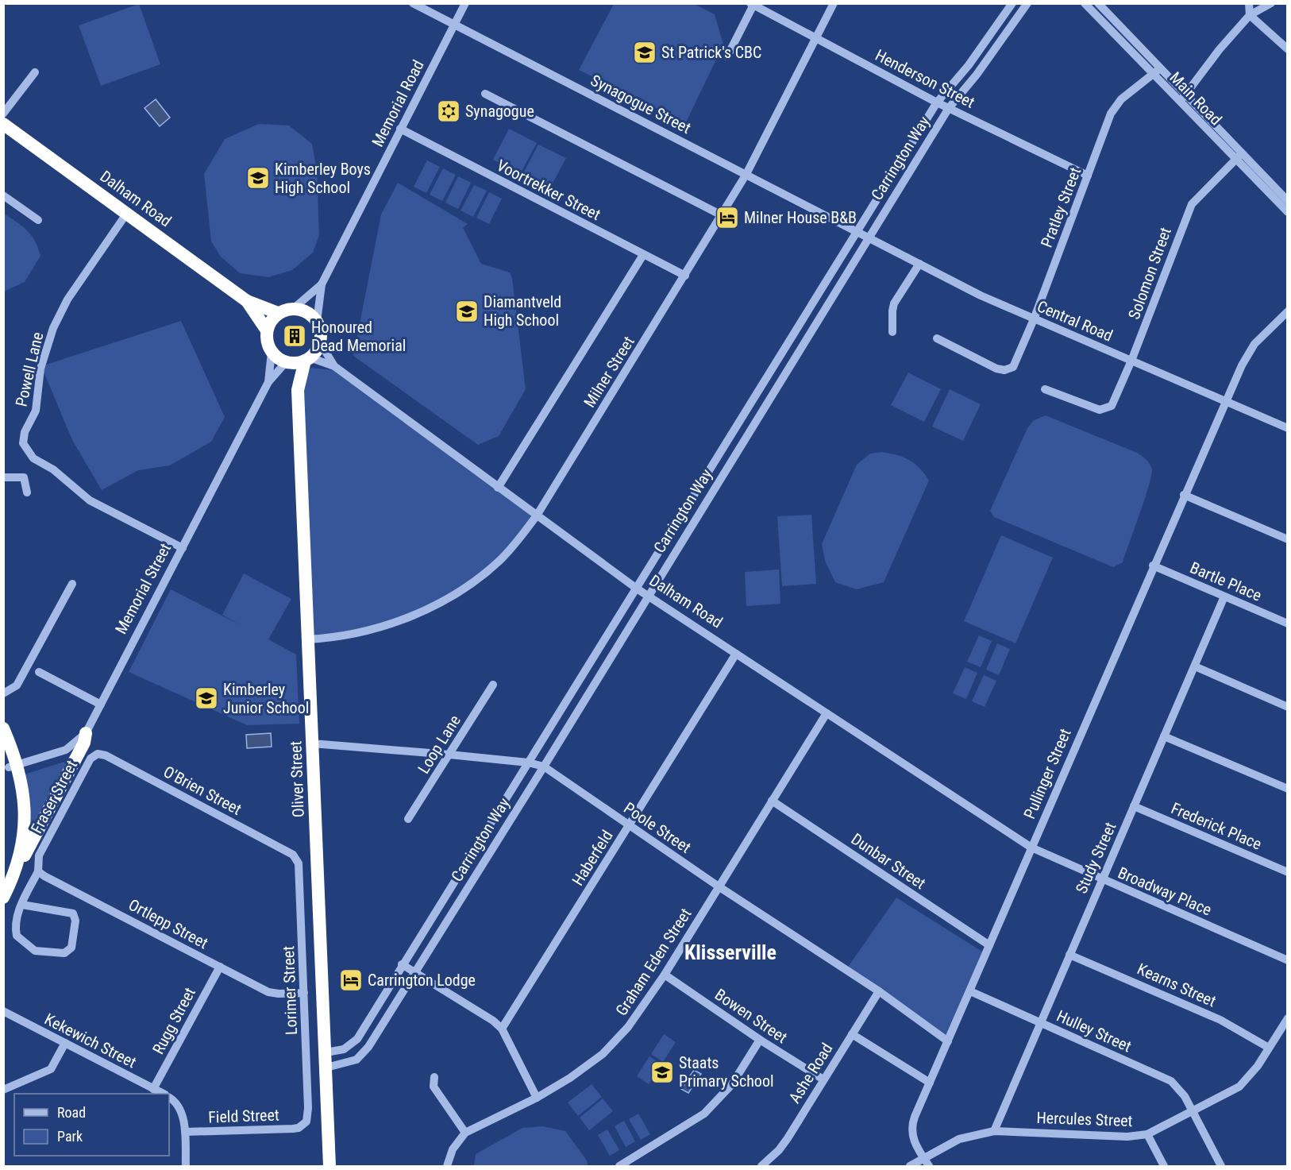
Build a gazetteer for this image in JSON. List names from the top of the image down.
{
  "streets": {
    "highway": ["Dalham Road", "Oliver Street"],
    "street": [
      "Henderson Street",
      "Main Road",
      "Memorial Road",
      "Synagogue Street",
      "Carrington Way",
      "Voortrekker Street",
      "Pratley Street",
      "Solomon Street",
      "Central Road",
      "Powell Lane",
      "Milner Street",
      "Bartle Place",
      "Memorial Street",
      "Loop Lane",
      "Pullinger Street",
      "O'Brien Street",
      "Fraser Street",
      "Frederick Place",
      "Poole Street",
      "Haberfeld",
      "Study Street",
      "Dunbar Street",
      "Broadway Place",
      "Ortlepp Street",
      "Graham Eden Street",
      "Kearns Street",
      "Lorimer Street",
      "Bowen Street",
      "Rugg Street",
      "Hulley Street",
      "Kekewich Street",
      "Ashe Road",
      "Field Street",
      "Hercules Street"
    ]
  },
  "crossings": [
    ["Henderson Street", "Carrington Way"],
    ["Henderson Street", "Pratley Street"],
    ["Henderson Street", "Milner Street"],
    ["Main Road", "Pratley Street"],
    ["Main Road", "Solomon Street"],
    ["Memorial Road", "Synagogue Street"],
    ["Memorial Road", "Voortrekker Street"],
    ["Memorial Road", "Dalham Road"],
    ["Memorial Road", "Memorial Street"],
    ["Memorial Road", "Oliver Street"],
    ["Synagogue Street", "Carrington Way"],
    ["Synagogue Street", "Central Road"],
    ["Synagogue Street", "Milner Street"],
    ["Carrington Way", "Dalham Road"],
    ["Carrington Way", "Central Road"],
    ["Carrington Way", "Oliver Street"],
    ["Carrington Way", "Poole Street"],
    ["Voortrekker Street", "Milner Street"],
    ["Dalham Road", "Powell Lane"],
    ["Dalham Road", "Milner Street"],
    ["Dalham Road", "Memorial Street"],
    ["Dalham Road", "Pullinger Street"],
    ["Dalham Road", "Oliver Street"],
    ["Dalham Road", "Haberfeld"],
    ["Dalham Road", "Broadway Place"],
    ["Dalham Road", "Graham Eden Street"],
    ["Pratley Street", "Central Road"],
    ["Solomon Street", "Central Road"],
    ["Central Road", "Pullinger Street"],
    ["Powell Lane", "Memorial Street"],
    ["Milner Street", "Oliver Street"],
    ["Bartle Place", "Pullinger Street"],
    ["Bartle Place", "Study Street"],
    ["Memorial Street", "Oliver Street"],
    ["Loop Lane", "Poole Street"],
    ["Pullinger Street", "Poole Street"],
    ["Pullinger Street", "Dunbar Street"],
    ["Pullinger Street", "Broadway Place"],
    ["Pullinger Street", "Hulley Street"],
    ["Pullinger Street", "Hercules Street"],
    ["Oliver Street", "Poole Street"],
    ["O'Brien Street", "Fraser Street"],
    ["O'Brien Street", "Lorimer Street"],
    ["Fraser Street", "Ortlepp Street"],
    ["Frederick Place", "Study Street"],
    ["Poole Street", "Haberfeld"],
    ["Poole Street", "Graham Eden Street"],
    ["Poole Street", "Ashe Road"],
    ["Study Street", "Broadway Place"],
    ["Study Street", "Kearns Street"],
    ["Study Street", "Hulley Street"],
    ["Study Street", "Hercules Street"],
    ["Dunbar Street", "Graham Eden Street"],
    ["Ortlepp Street", "Lorimer Street"],
    ["Ortlepp Street", "Rugg Street"],
    ["Graham Eden Street", "Bowen Street"],
    ["Kearns Street", "Hercules Street"],
    ["Lorimer Street", "Field Street"],
    ["Bowen Street", "Ashe Road"],
    ["Rugg Street", "Kekewich Street"],
    ["Hulley Street", "Hercules Street"],
    ["Kekewich Street", "Field Street"]
  ],
  "districts": ["Klisserville"],
  "places": {
    "school or university": [
      "St Patrick's CBC",
      "Kimberley Boys High School",
      "Diamantveld High School",
      "Kimberley Junior School",
      "Staats Primary School"
    ],
    "synagogue": ["Synagogue"],
    "hotel": ["Milner House B&B", "Carrington Lodge"],
    "building": ["Honoured Dead Memorial"]
  },
  "legend": ["Road", "Park"]
}
